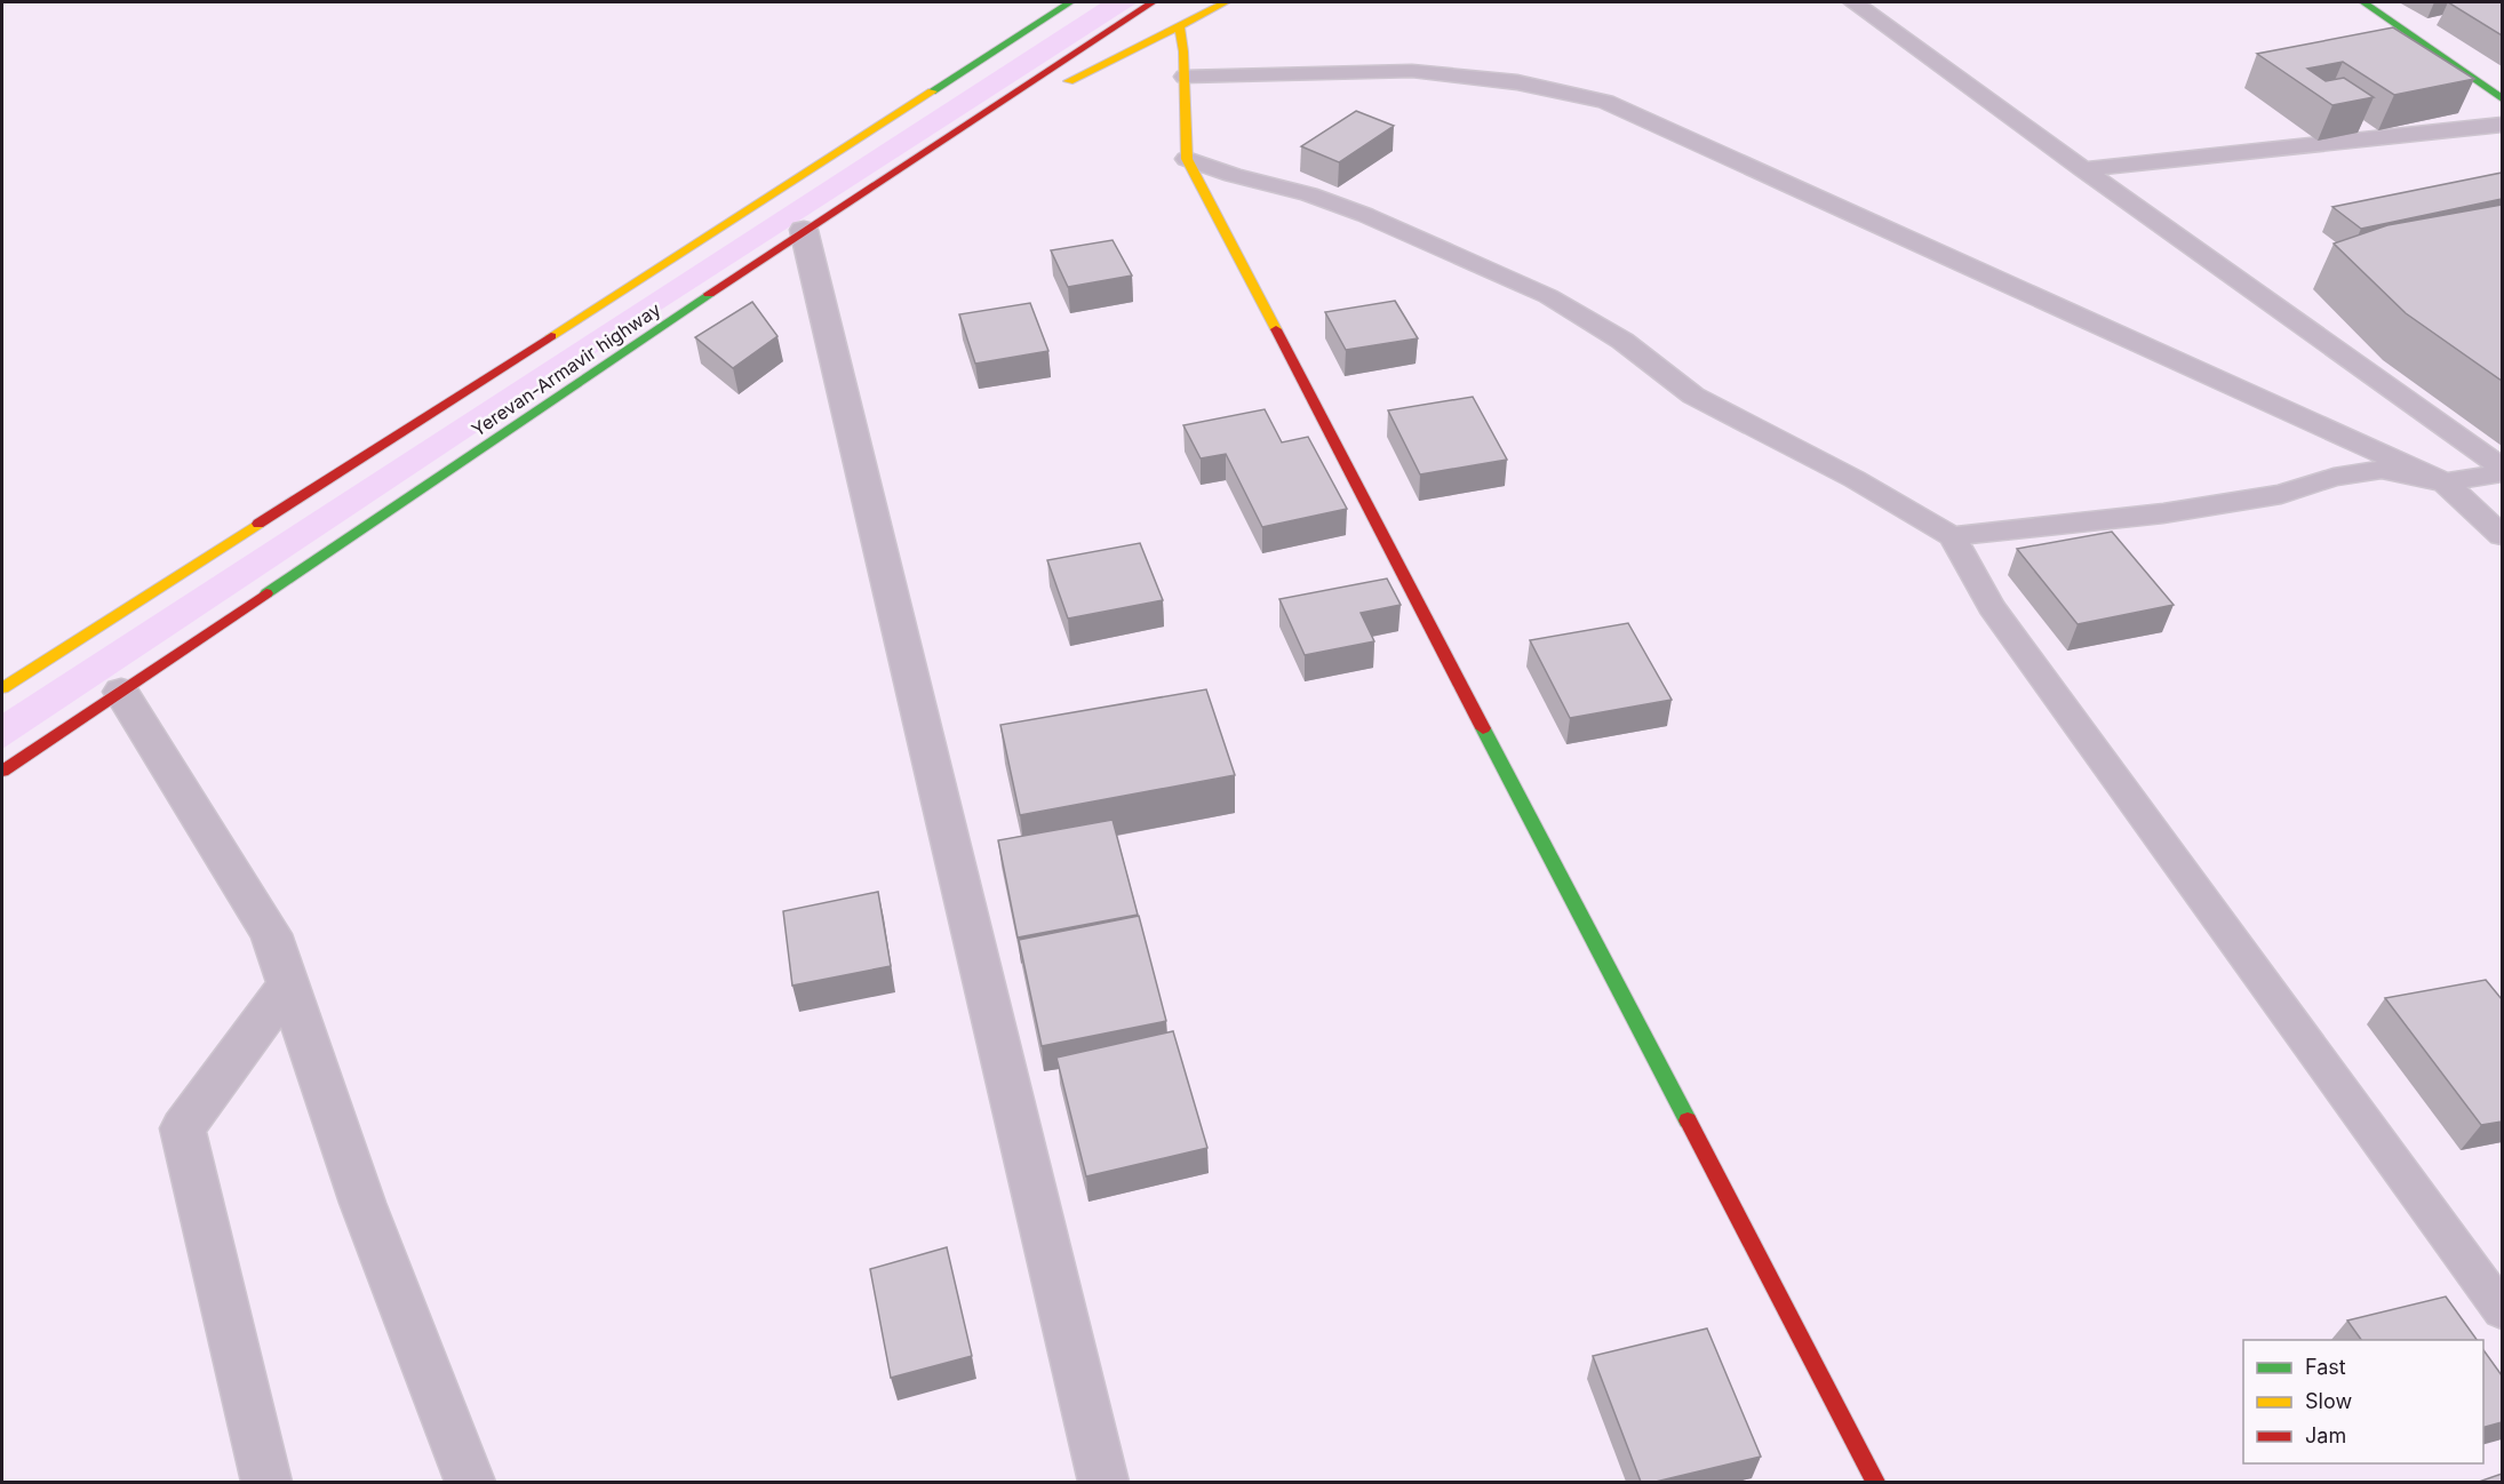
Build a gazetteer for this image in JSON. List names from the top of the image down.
{
  "streets": {
    "main road": ["Yerevan-Armavir highway"]
  },
  "legend": ["Fast", "Slow", "Jam"]
}
